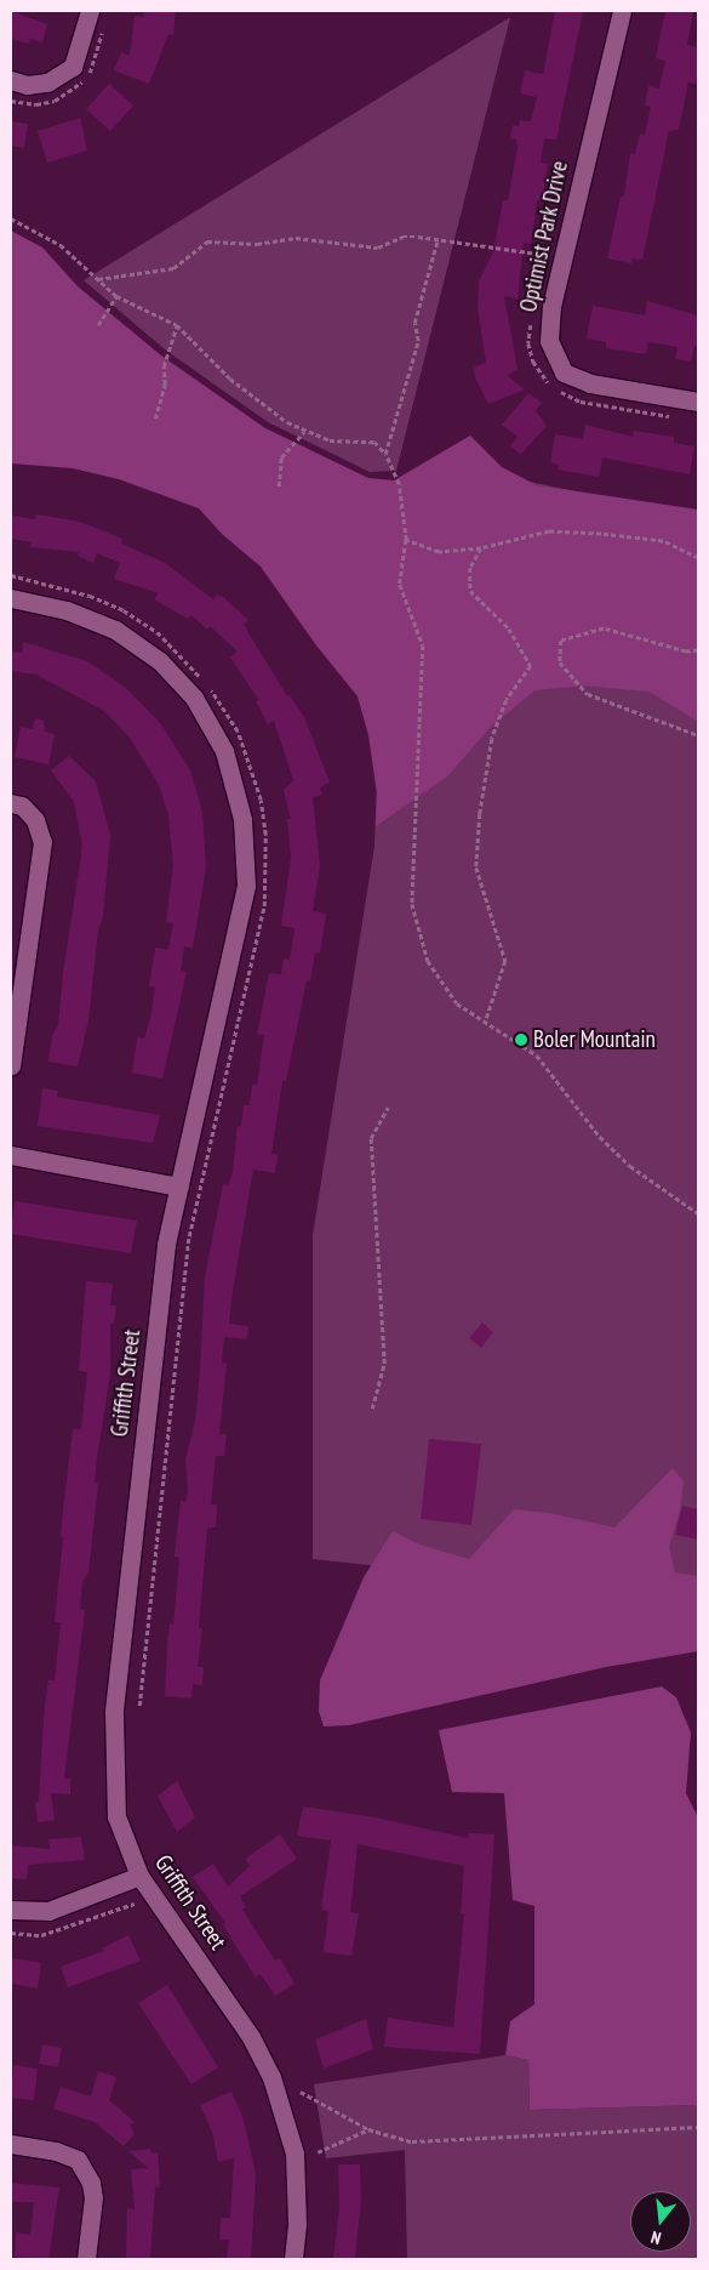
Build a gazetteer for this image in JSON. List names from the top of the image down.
{
  "streets": {
    "street": ["Optimist Park Drive", "Griffith Street"]
  },
  "places": ["Boler Mountain"],
  "north": "bottom"
}
